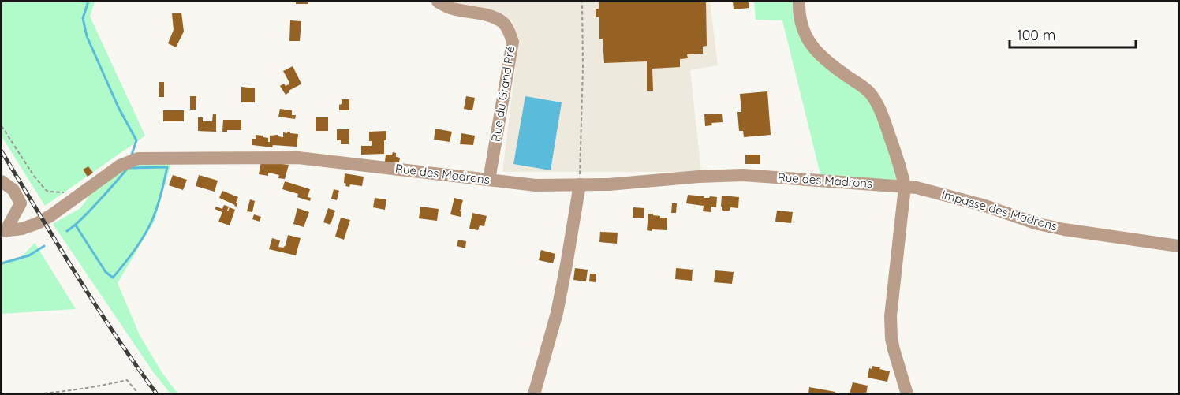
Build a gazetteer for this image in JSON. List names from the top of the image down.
{
  "streets": {
    "street": ["Rue du Grand Pré", "Rue des Madrons", "Impasse des Madrons"]
  },
  "crossings": [
    ["Rue du Grand Pré", "Rue des Madrons"],
    ["Rue des Madrons", "Impasse des Madrons"]
  ],
  "scale_bar": "100 m"
}
